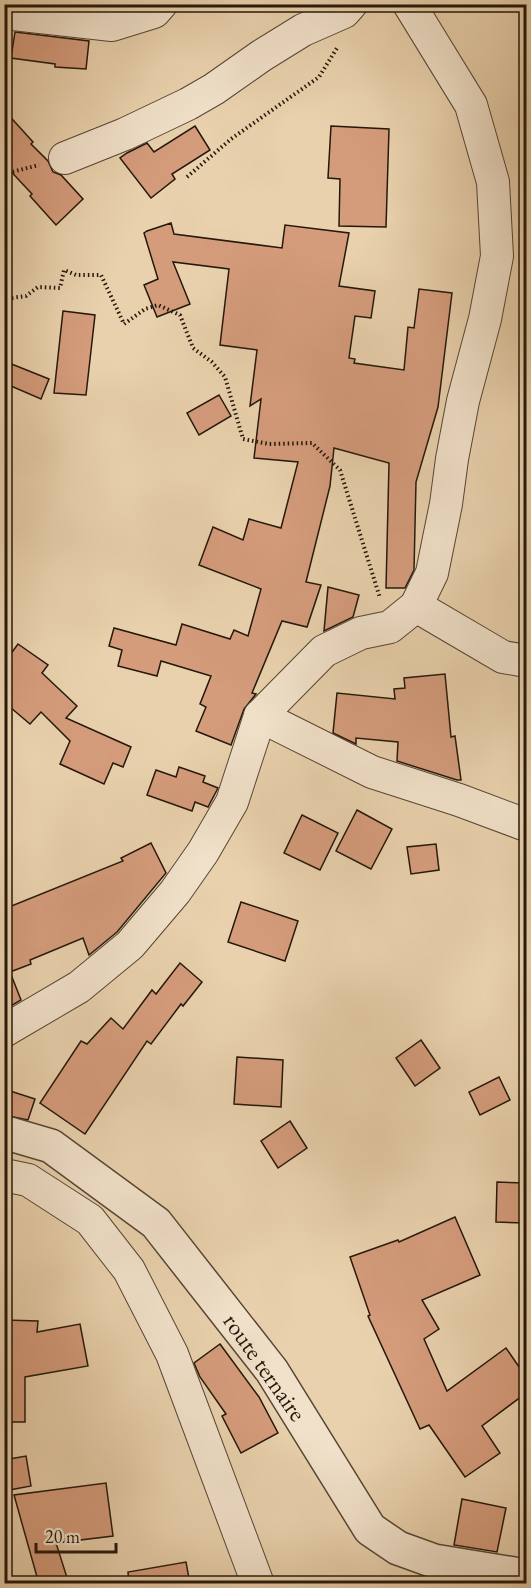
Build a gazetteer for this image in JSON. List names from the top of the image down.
{
  "streets": {
    "street": ["route ternaire"]
  },
  "scale_bar": "20 m"
}
